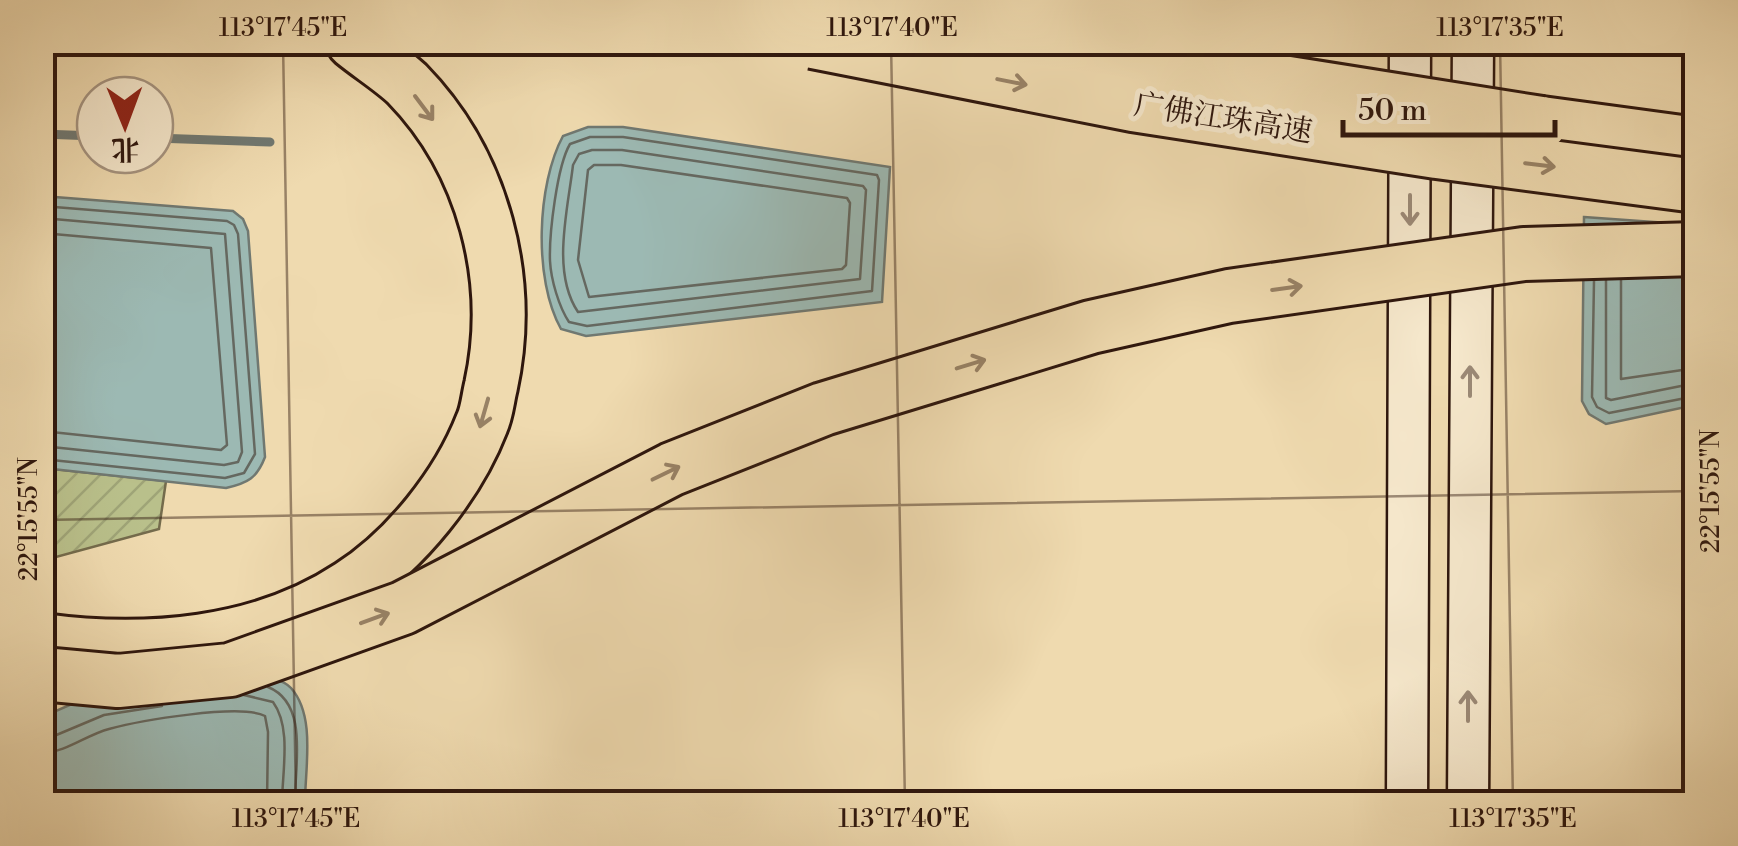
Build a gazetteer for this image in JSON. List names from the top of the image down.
{
  "streets": {
    "highway": ["广佛江珠高速"]
  },
  "scale_bar": "50 m",
  "north": "bottom",
  "coordinates": [
    "113°17'45\"E",
    "113°17'40\"E",
    "113°17'35\"E",
    "22°15'55\"N"
  ]
}
